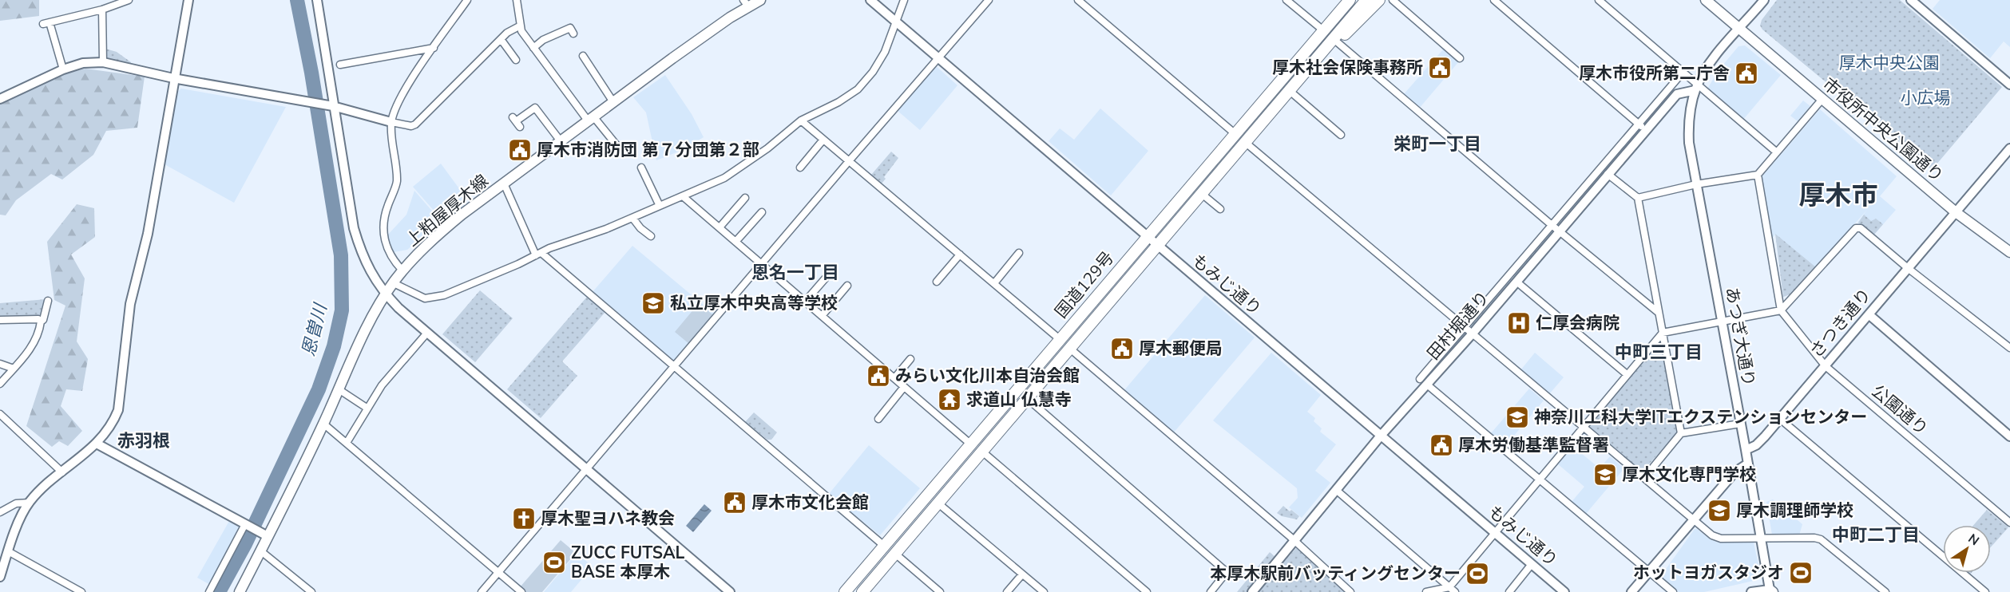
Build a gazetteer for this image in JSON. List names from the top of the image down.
{
  "streets": {
    "highway": ["国道129号"],
    "main road": ["市役所中央公園通り", "上粕屋厚木線"],
    "street": [
      "もみじ通り",
      "さつき通り",
      "田村堀通り",
      "あつぎ大通り",
      "公園通り"
    ]
  },
  "crossings": [
    ["市役所中央公園通り", "さつき通り"],
    ["国道129号", "もみじ通り"],
    ["もみじ通り", "田村堀通り"],
    ["さつき通り", "あつぎ大通り"],
    ["さつき通り", "公園通り"],
    ["田村堀通り", "あつぎ大通り"]
  ],
  "districts": [
    "栄町一丁目",
    "厚木市",
    "恩名一丁目",
    "中町三丁目",
    "赤羽根",
    "中町二丁目"
  ],
  "water": ["恩曽川"],
  "parks": ["厚木中央公園", "小広場"],
  "places": {
    "public building": [
      "厚木社会保険事務所",
      "厚木市役所第二庁舎",
      "厚木市消防団 第７分団第２部",
      "厚木郵便局",
      "みらい文化川本自治会館",
      "厚木労働基準監督署",
      "厚木市文化会館"
    ],
    "school or university": [
      "私立厚木中央高等学校",
      "神奈川工科大学ITエクステンションセンター",
      "厚木文化専門学校",
      "厚木調理師学校"
    ],
    "hospital": ["仁厚会病院"],
    "temple": ["求道山 仏慧寺"],
    "church": ["厚木聖ヨハネ教会"],
    "sports": ["ZUCC FUTSAL BASE 本厚木", "ホットヨガスタジオ", "本厚木駅前バッティングセンター"]
  },
  "north": "top right"
}
